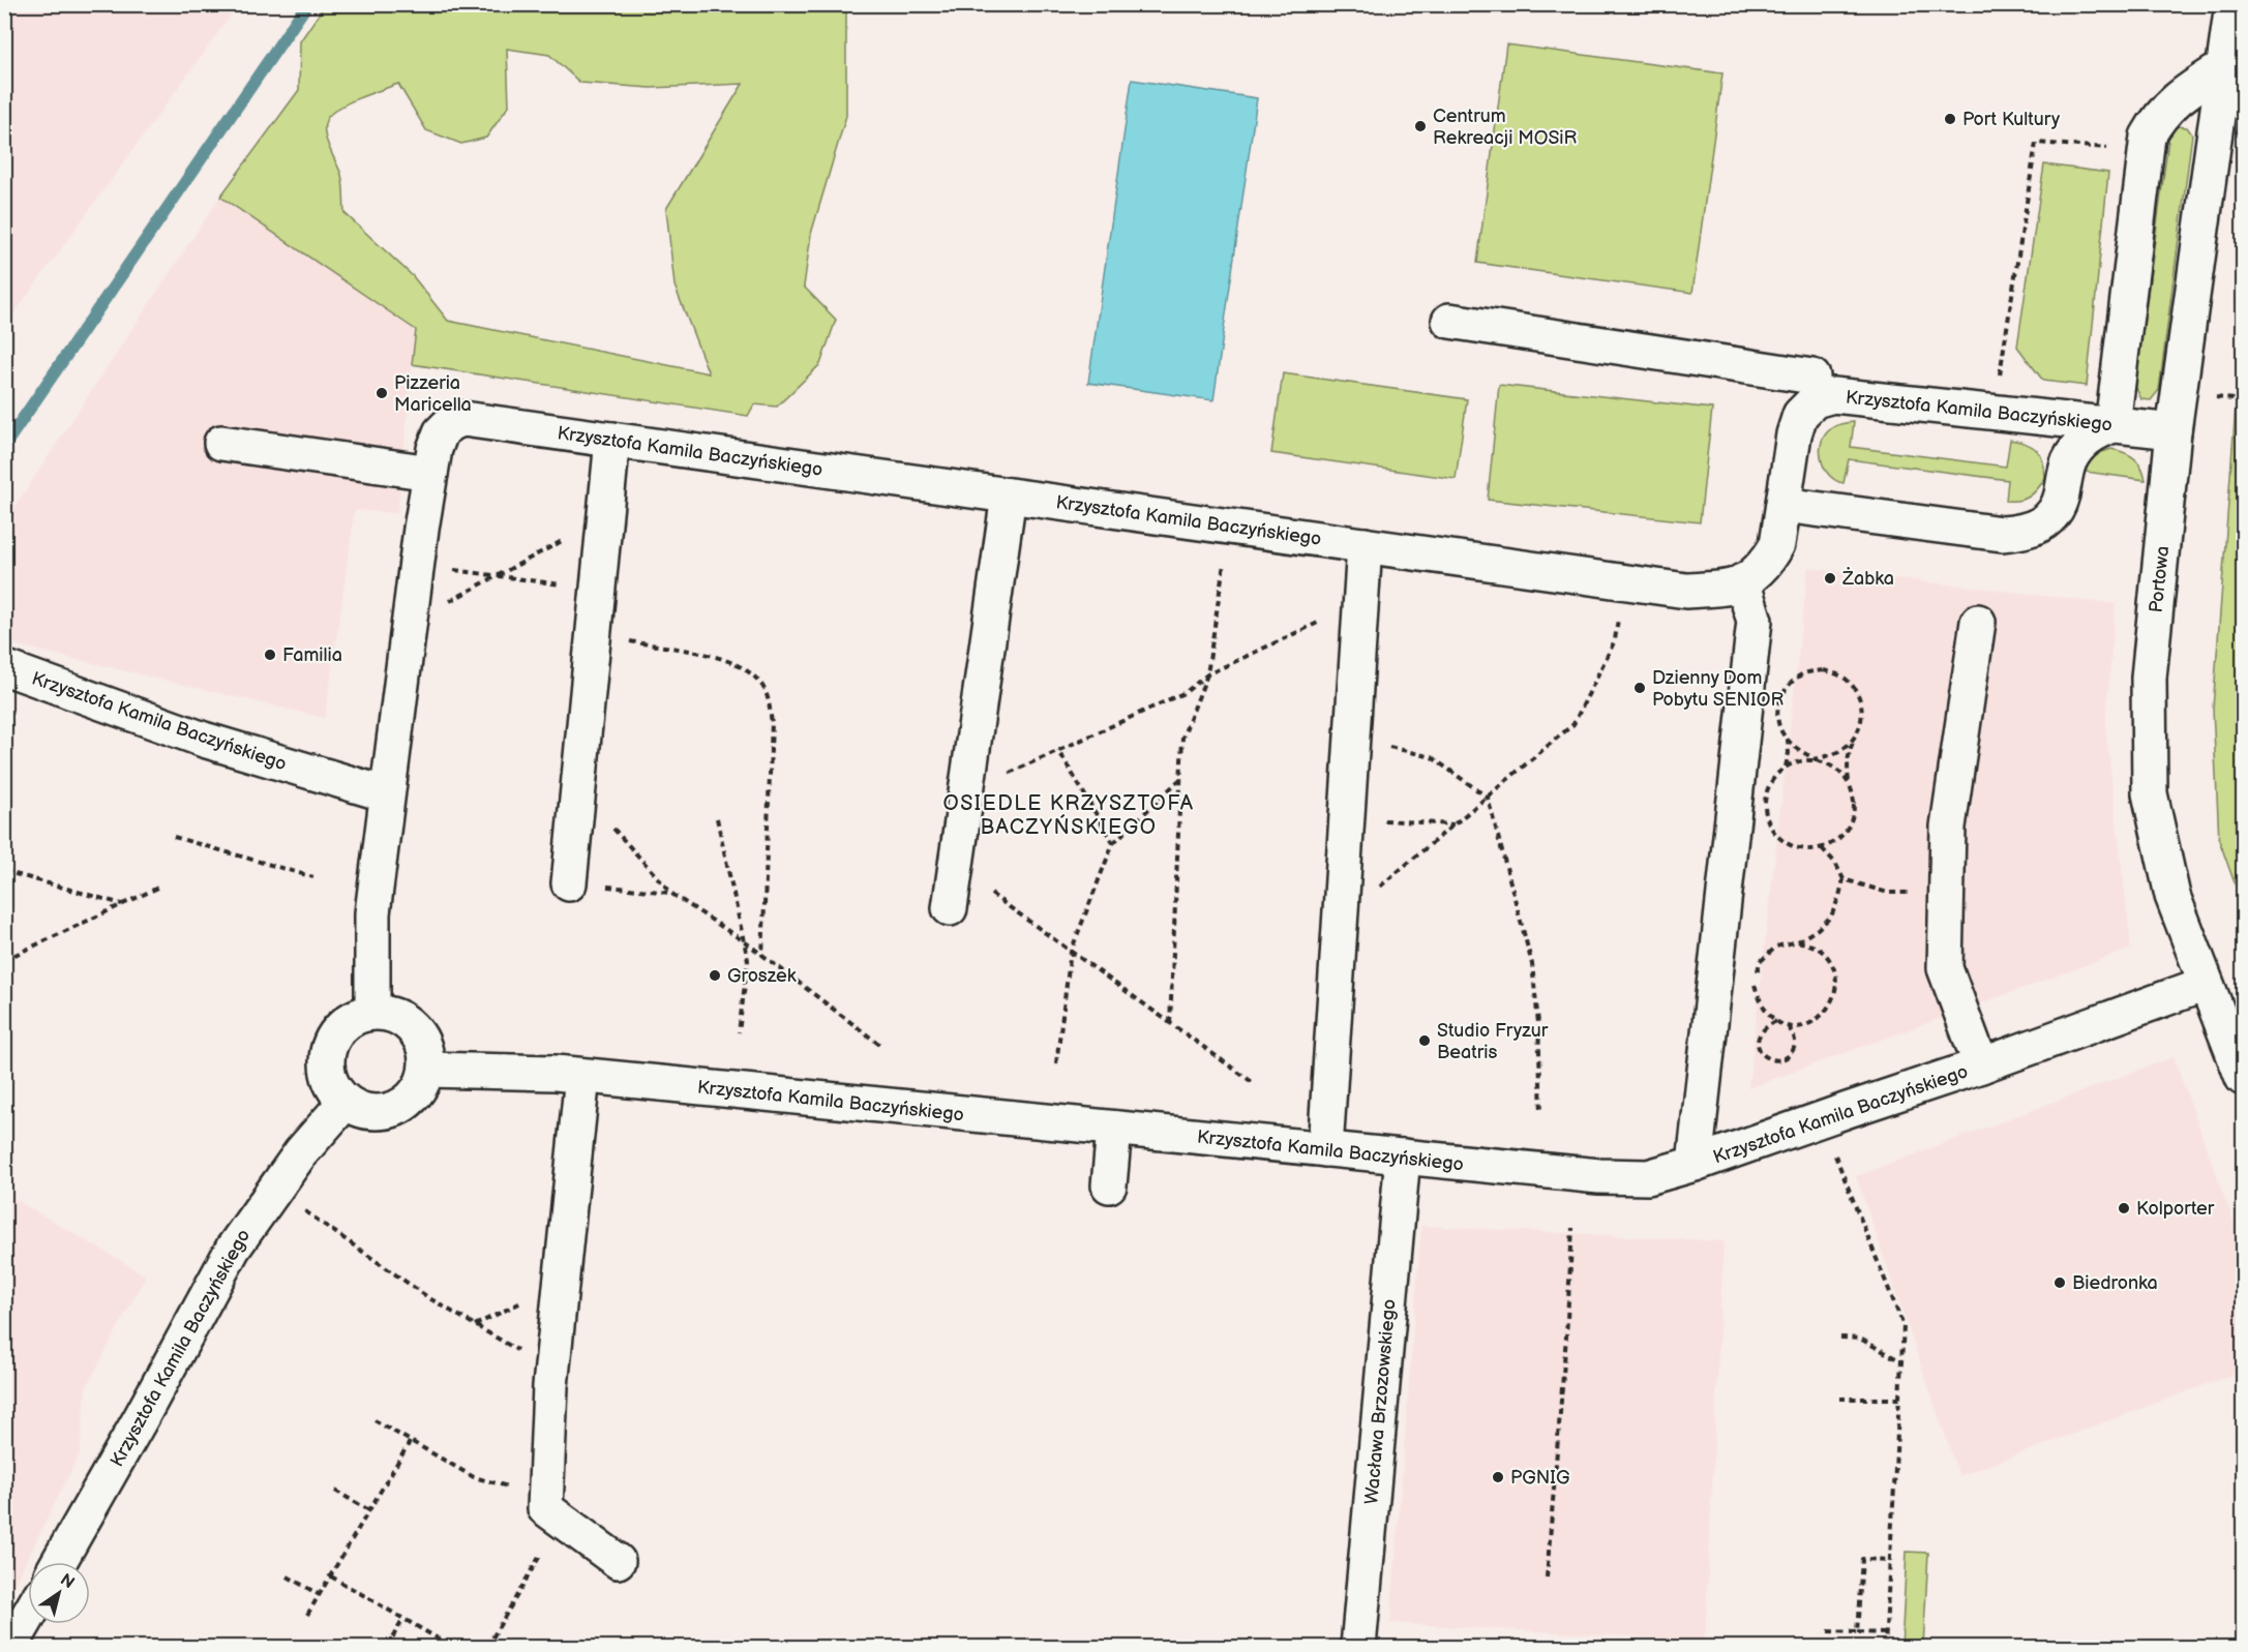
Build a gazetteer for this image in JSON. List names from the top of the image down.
{
  "streets": {
    "street": ["Krzysztofa Kamila Baczyńskiego", "Portowa", "Wacława Brzozowskiego"]
  },
  "crossings": [
    ["Krzysztofa Kamila Baczyńskiego", "Portowa"],
    ["Krzysztofa Kamila Baczyńskiego", "Wacława Brzozowskiego"]
  ],
  "districts": ["OSIEDLE KRZYSZTOFA BACZYŃSKIEGO"],
  "places": [
    "Port Kultury",
    "Centrum Rekreacji MOSiR",
    "Pizzeria Maricella",
    "Żabka",
    "Familia",
    "Dzienny Dom Pobytu SENIOR",
    "Groszek",
    "Studio Fryzur Beatris",
    "Kolporter",
    "Biedronka",
    "PGNIG"
  ],
  "north": "top right"
}
